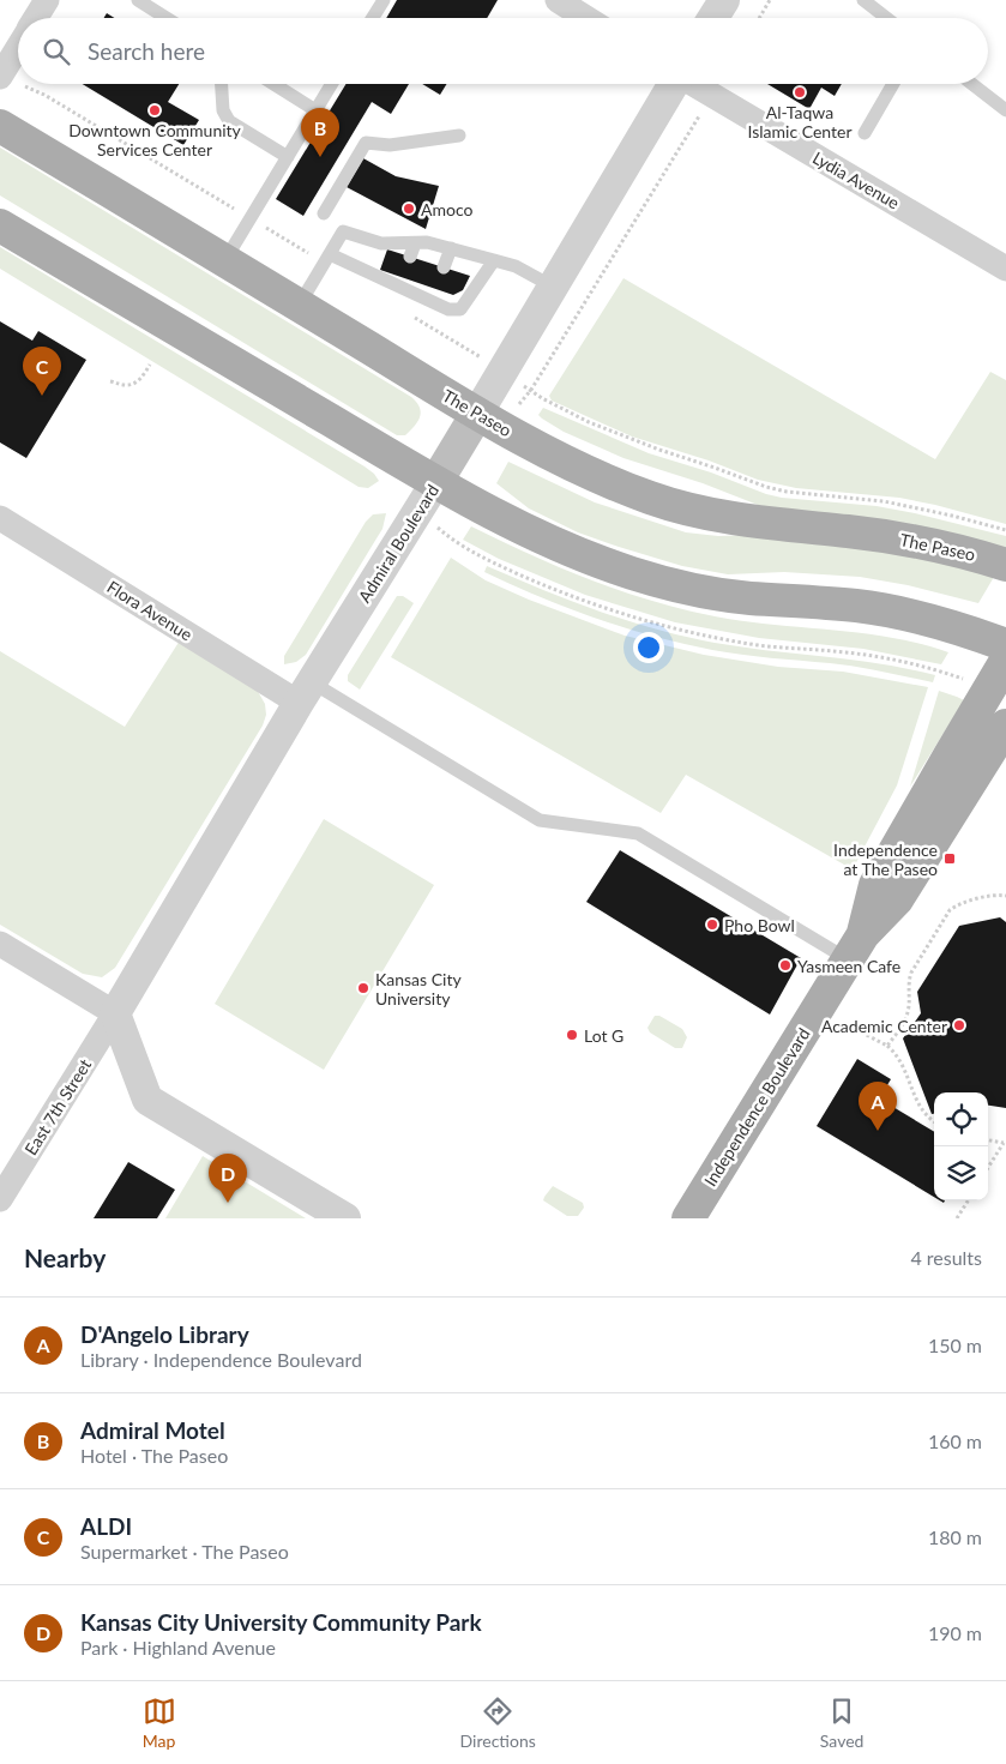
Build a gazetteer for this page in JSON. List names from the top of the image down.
{
  "streets": {
    "main road": ["The Paseo", "Admiral Boulevard", "Independence Boulevard"],
    "street": ["Lydia Avenue", "Flora Avenue", "East 7th Street"]
  },
  "crossings": [
    ["The Paseo", "Admiral Boulevard"],
    ["Admiral Boulevard", "Flora Avenue"],
    ["Admiral Boulevard", "East 7th Street"]
  ],
  "places": {
    "other": [
      "Al-Taqwa Islamic Center",
      "Downtown Community Services Center",
      "Amoco",
      "Pho Bowl",
      "Yasmeen Cafe",
      "Kansas City University",
      "Academic Center",
      "Lot G"
    ],
    "transit": ["Independence at The Paseo"]
  },
  "page": {
    "search": "Search here",
    "pins": [
      "B",
      "C",
      "A",
      "D"
    ],
    "heading": ["Nearby", "4 results"],
    "list": [
      {
        "mark": "A",
        "name": "D'Angelo Library",
        "note": "Library · Independence Boulevard",
        "value": "150 m"
      },
      {
        "mark": "B",
        "name": "Admiral Motel",
        "note": "Hotel · The Paseo",
        "value": "160 m"
      },
      {
        "mark": "C",
        "name": "ALDI",
        "note": "Supermarket · The Paseo",
        "value": "180 m"
      },
      {
        "mark": "D",
        "name": "Kansas City University Community Park",
        "note": "Park · Highland Avenue",
        "value": "190 m"
      }
    ],
    "nav": ["Map", "Directions", "Saved"]
  }
}
